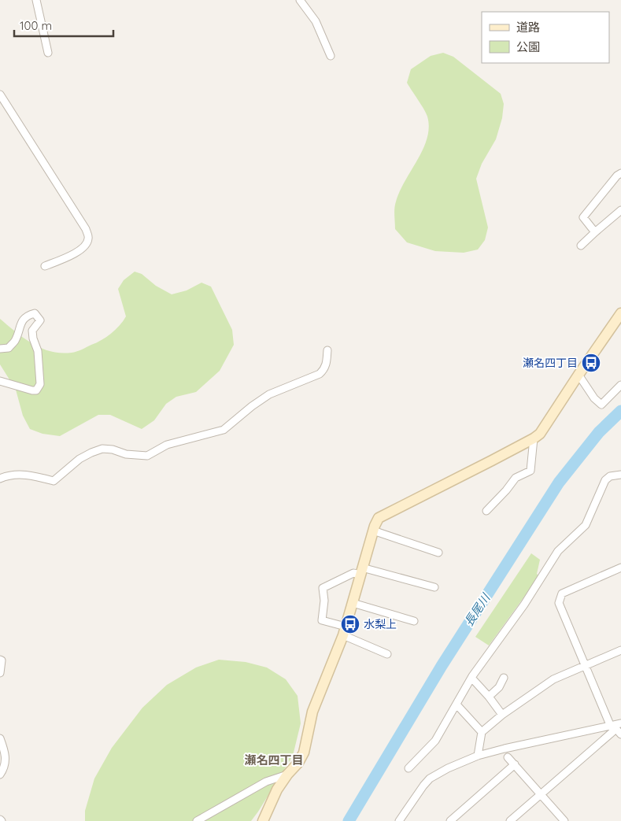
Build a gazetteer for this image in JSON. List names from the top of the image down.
{
  "districts": ["瀬名四丁目"],
  "water": ["長尾川"],
  "places": {
    "bus stop": ["瀬名四丁目", "水梨上"]
  },
  "legend": ["道路", "公園"],
  "scale_bar": "100 m"
}
